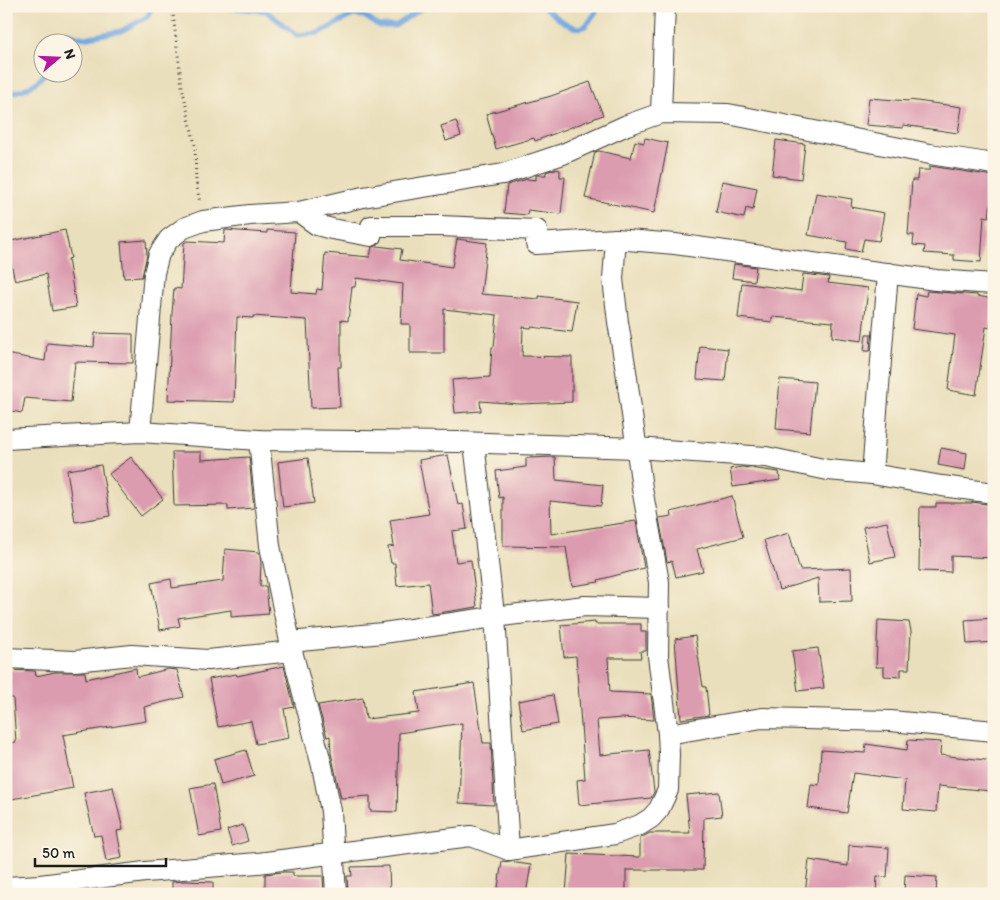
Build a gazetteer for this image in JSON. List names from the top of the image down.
{
  "scale_bar": "50 m",
  "north": "right"
}
